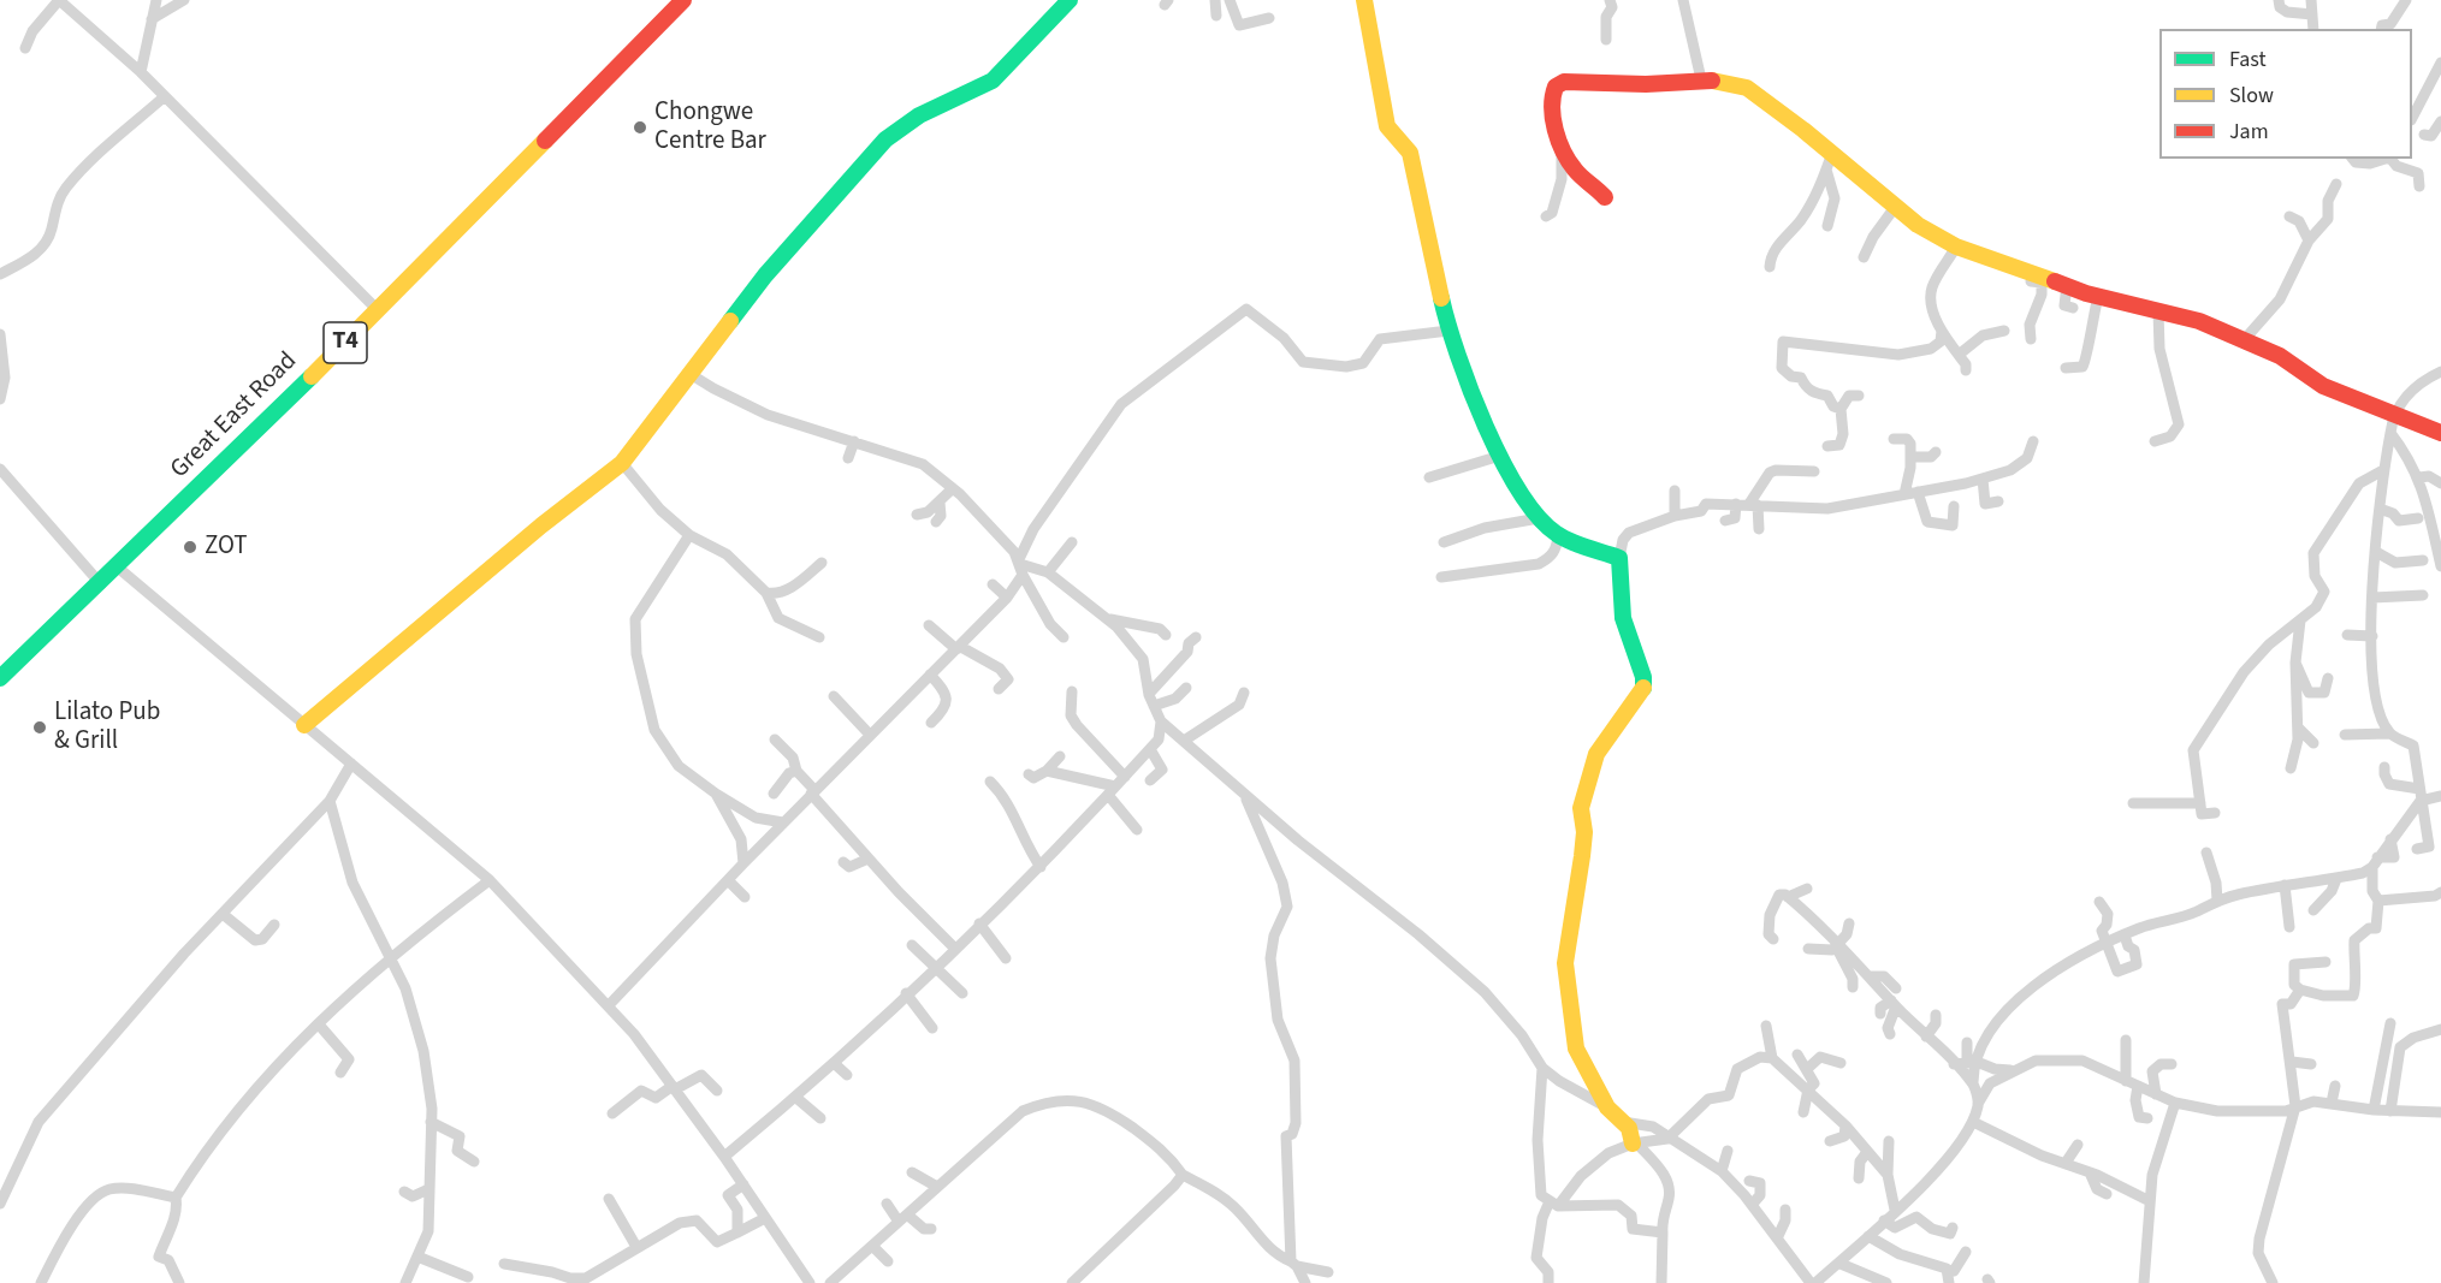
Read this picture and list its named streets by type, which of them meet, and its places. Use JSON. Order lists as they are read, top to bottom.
{
  "streets": {
    "main road": ["T4", "Great East Road"]
  },
  "places": ["Chongwe Centre Bar", "ZOT", "Lilato Pub & Grill"],
  "legend": ["Fast", "Slow", "Jam"]
}
